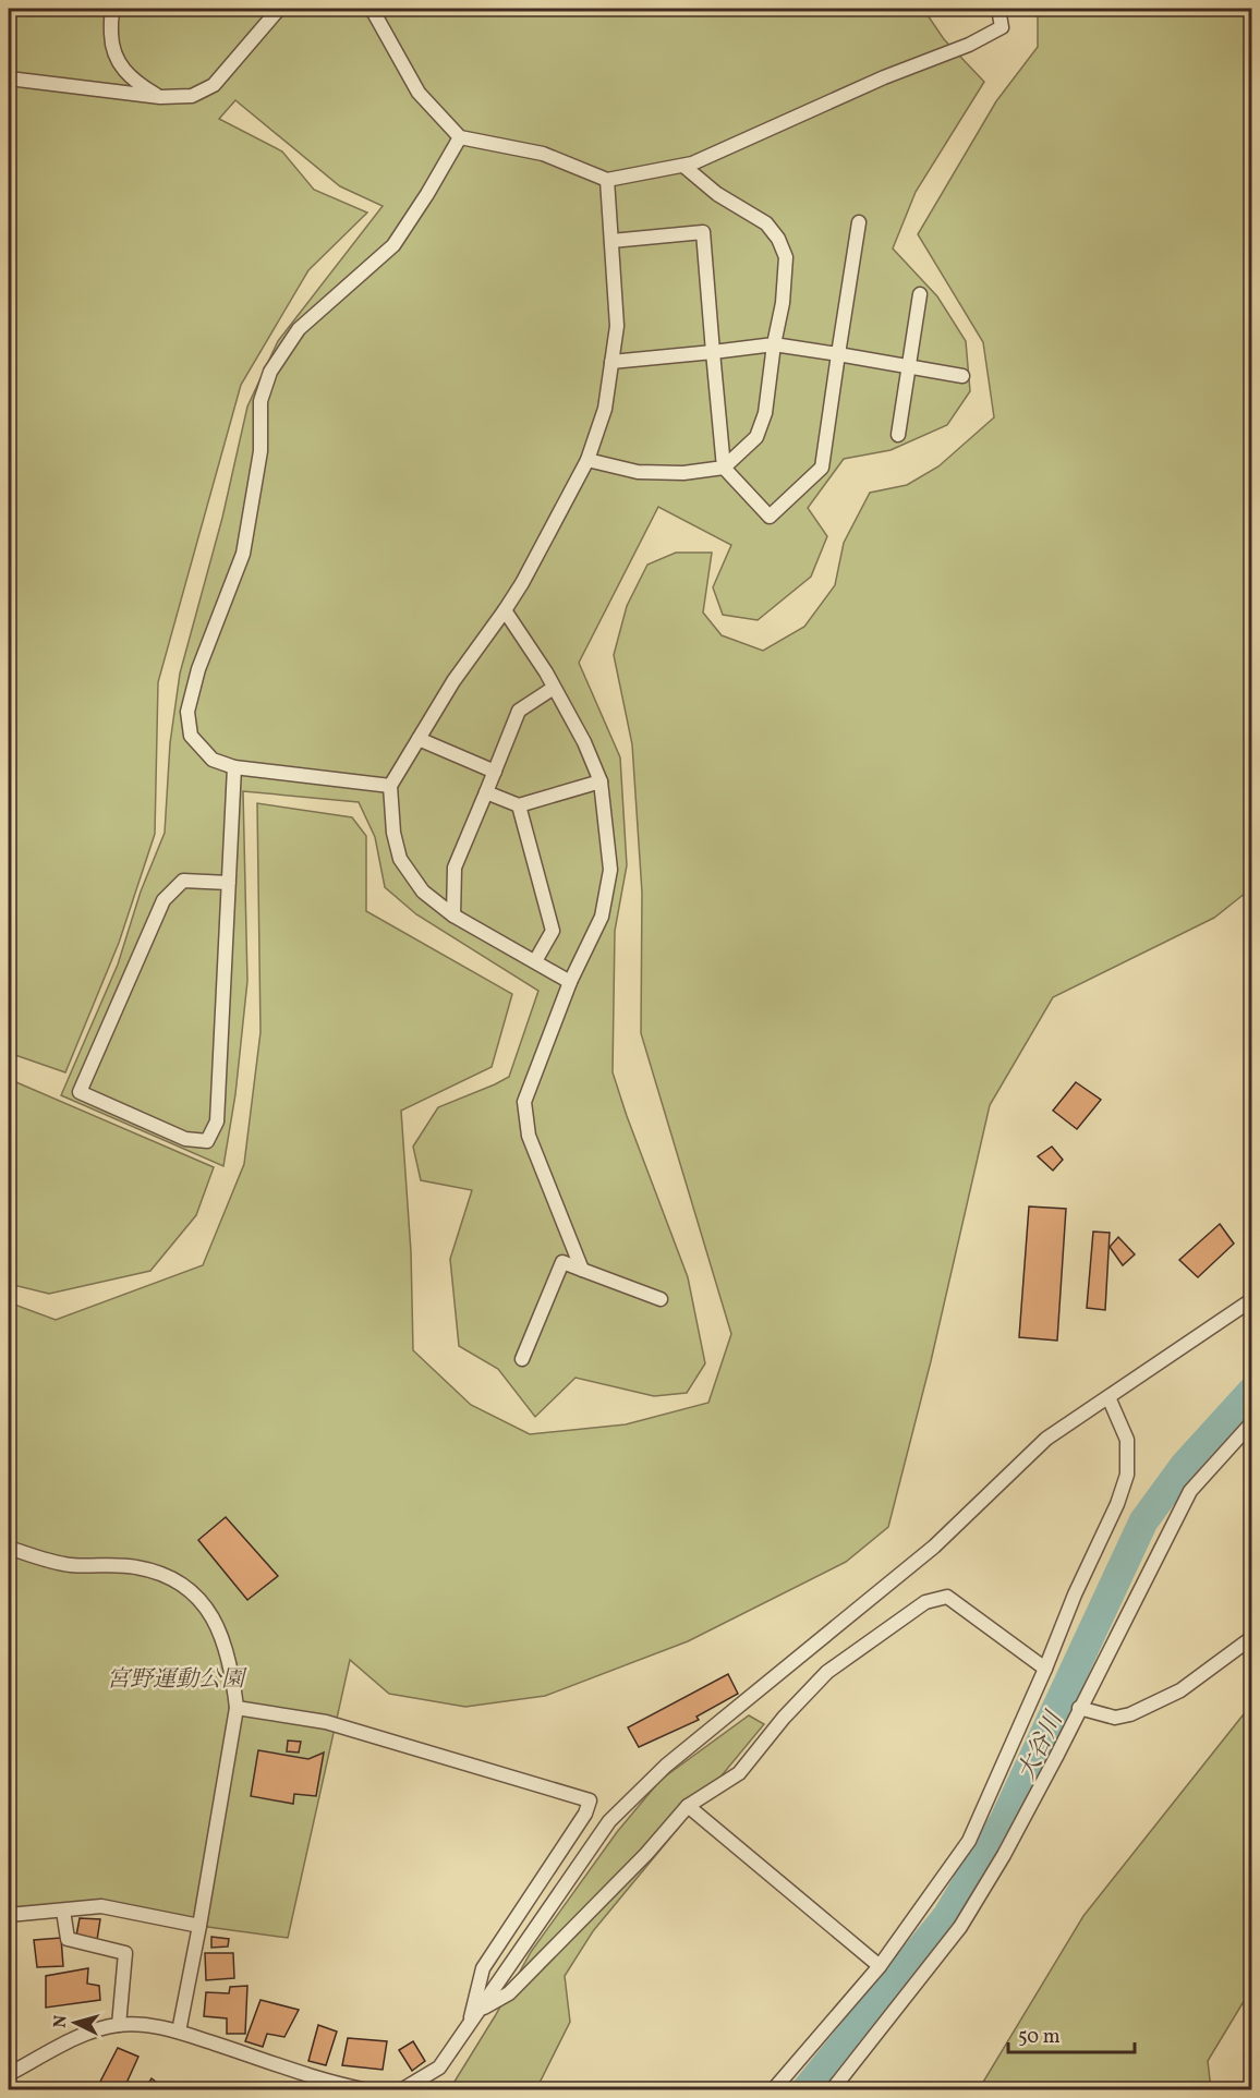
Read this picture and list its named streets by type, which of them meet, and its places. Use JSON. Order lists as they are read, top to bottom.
{
  "water": ["大谷川"],
  "parks": ["宮野運動公園"],
  "scale_bar": "50 m",
  "north": "left"
}
